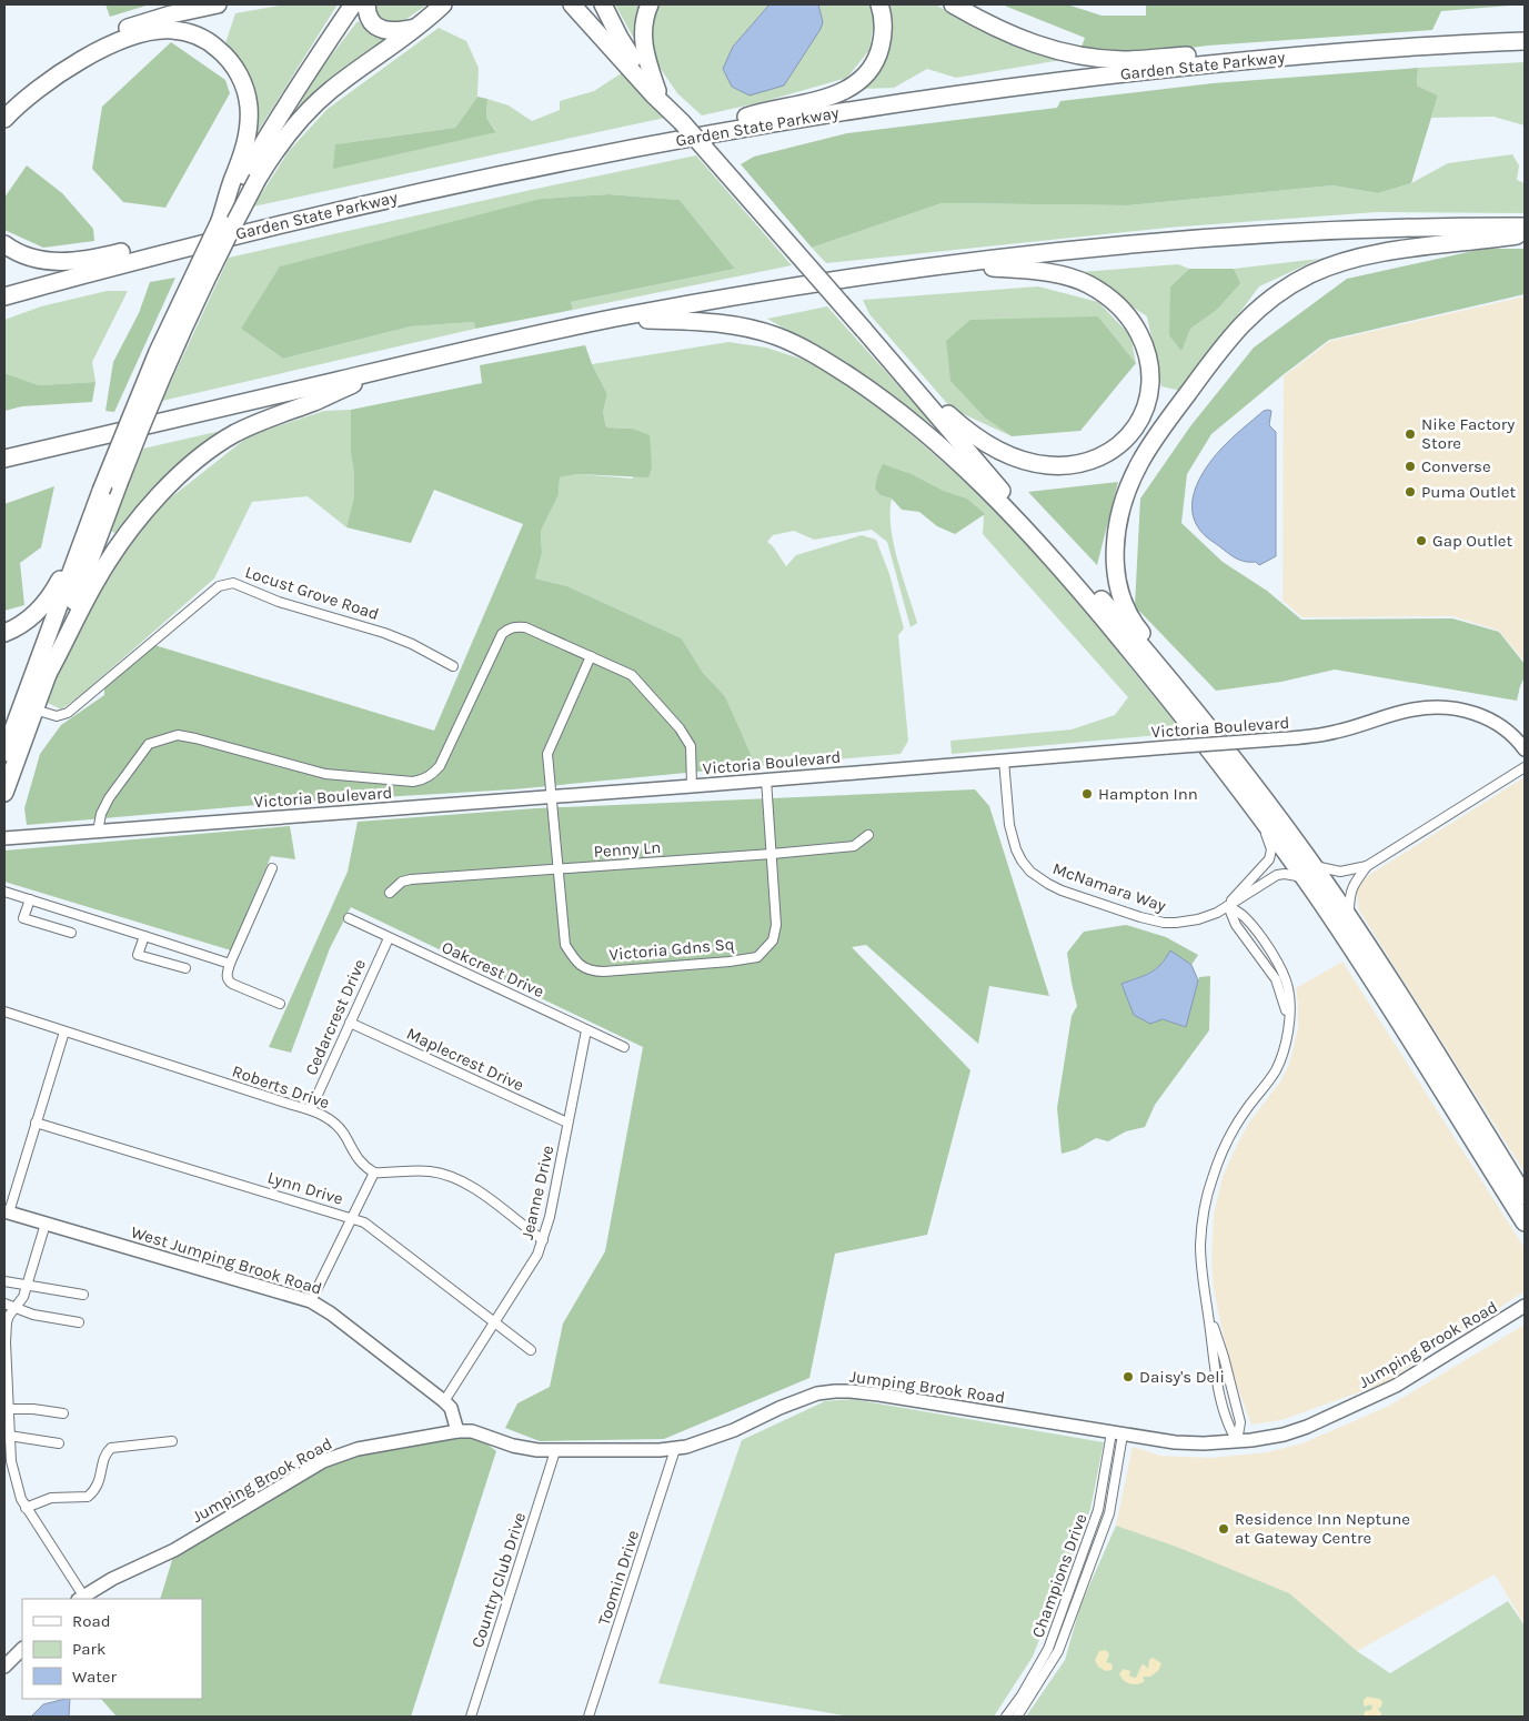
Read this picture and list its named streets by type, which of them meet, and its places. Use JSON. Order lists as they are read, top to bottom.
{
  "streets": {
    "highway": ["Garden State Parkway"],
    "street": [
      "Locust Grove Road",
      "Victoria Boulevard",
      "Penny Ln",
      "McNamara Way",
      "Victoria Gdns Sq",
      "Oakcrest Drive",
      "Cedarcrest Drive",
      "Maplecrest Drive",
      "Roberts Drive",
      "Lynn Drive",
      "Jeanne Drive",
      "West Jumping Brook Road",
      "Jumping Brook Road",
      "Champions Drive",
      "Toomin Drive",
      "Country Club Drive"
    ]
  },
  "crossings": [
    ["Victoria Boulevard", "McNamara Way"],
    ["Victoria Boulevard", "Victoria Gdns Sq"],
    ["Penny Ln", "Victoria Gdns Sq"],
    ["Oakcrest Drive", "Cedarcrest Drive"],
    ["Oakcrest Drive", "Jeanne Drive"],
    ["Cedarcrest Drive", "Maplecrest Drive"],
    ["Cedarcrest Drive", "Roberts Drive"],
    ["Maplecrest Drive", "Jeanne Drive"],
    ["Lynn Drive", "Jeanne Drive"],
    ["Jeanne Drive", "West Jumping Brook Road"],
    ["West Jumping Brook Road", "Jumping Brook Road"],
    ["Jumping Brook Road", "Champions Drive"],
    ["Jumping Brook Road", "Toomin Drive"],
    ["Jumping Brook Road", "Country Club Drive"]
  ],
  "places": [
    "Nike Factory Store",
    "Converse",
    "Puma Outlet",
    "Gap Outlet",
    "Hampton Inn",
    "Daisy's Deli",
    "Residence Inn Neptune at Gateway Centre"
  ],
  "legend": ["Road", "Park", "Water"]
}
